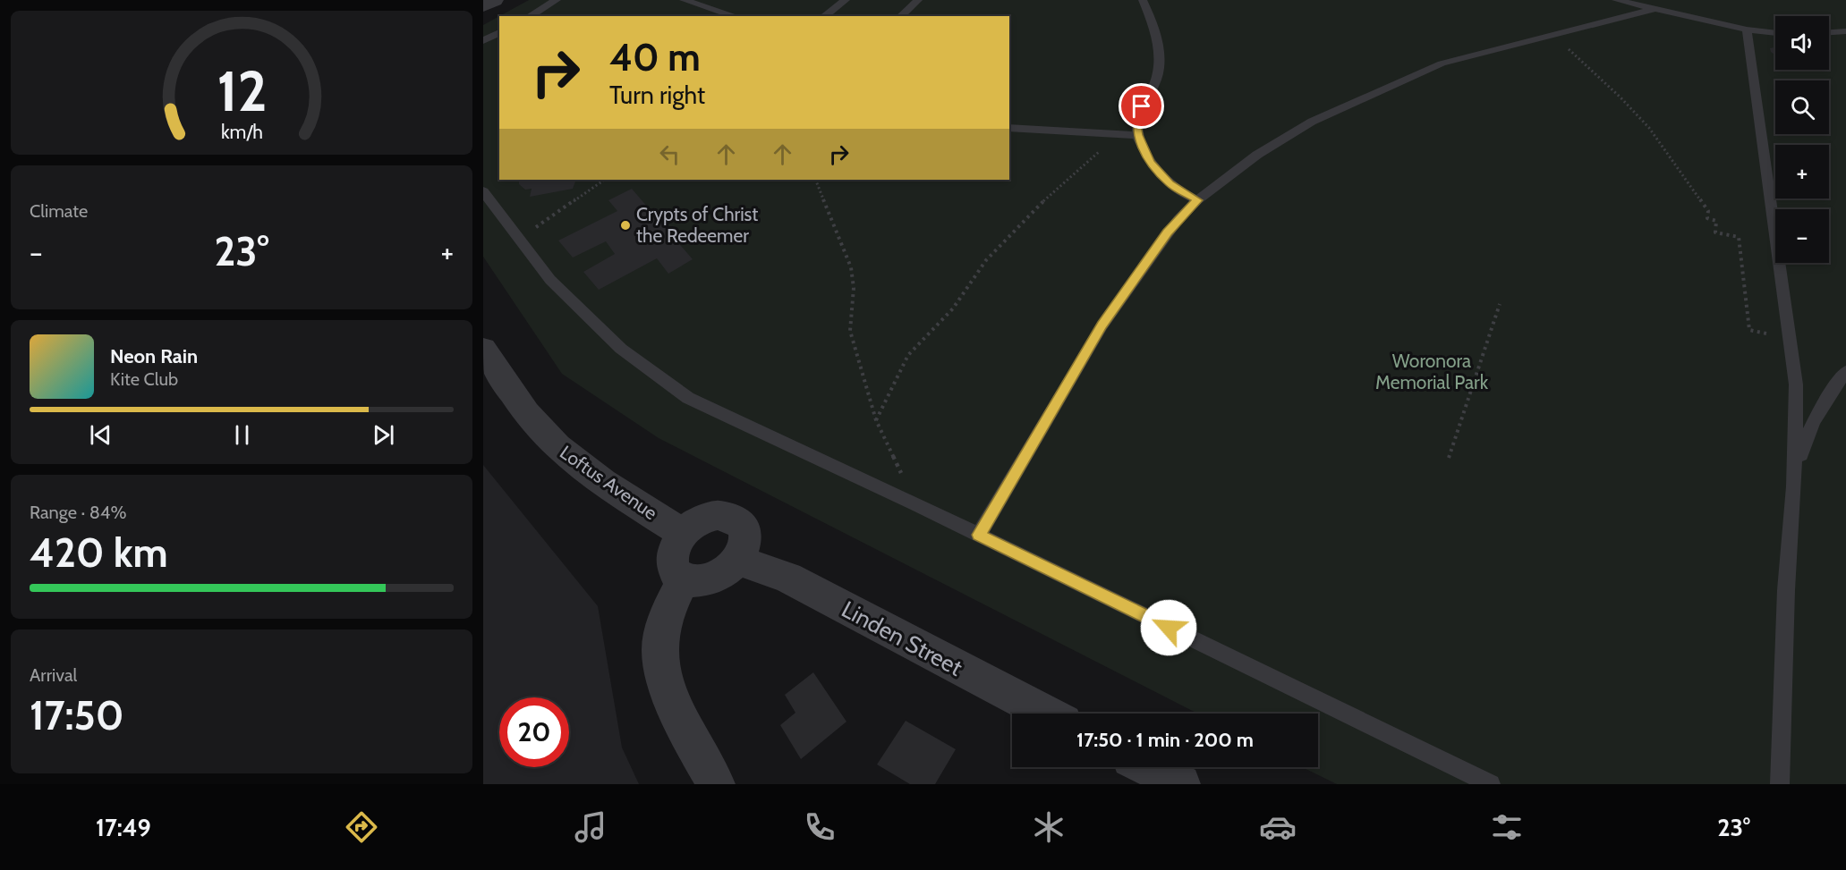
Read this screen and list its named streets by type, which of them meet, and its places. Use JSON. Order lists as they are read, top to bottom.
{
  "streets": {
    "street": ["Loftus Avenue", "Linden Street"]
  },
  "crossings": [
    ["Loftus Avenue", "Linden Street"]
  ],
  "parks": ["Woronora Memorial Park"],
  "places": ["Crypts of Christ the Redeemer"],
  "page": {
    "map_buttons": ["+", "−"],
    "turn": ["40 m", "Turn right"],
    "tile": [
      "Climate",
      ["Range · 84%", "420 km"],
      ["Arrival", "17:50"]
    ],
    "heat": ["−", "23°", "+"],
    "song": ["Neon Rain", "Kite Club"],
    "limit": "20",
    "trip": "17:50 · 1 min · 200 m",
    "tabs": ["17:49", "23°"],
    "gauge": ["12", "km/h"]
  }
}
